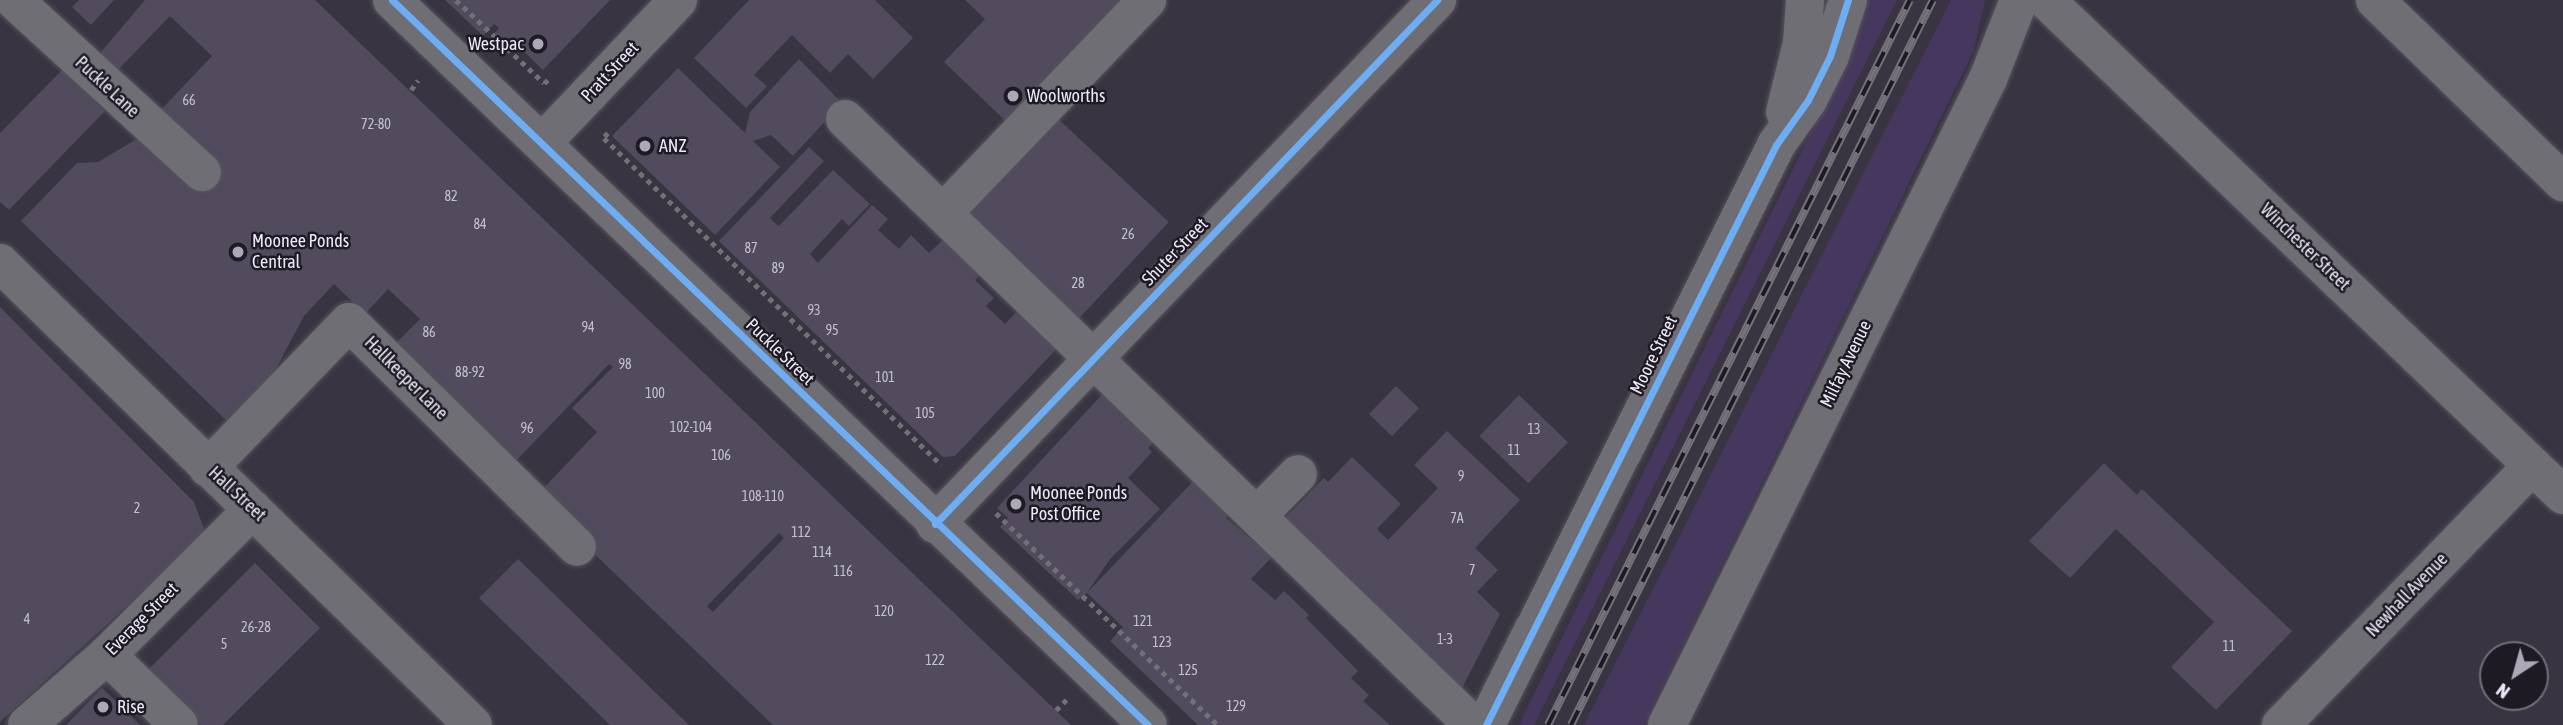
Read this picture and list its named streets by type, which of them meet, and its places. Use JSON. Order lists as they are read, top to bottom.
{
  "streets": {
    "street": [
      "Pratt Street",
      "Puckle Lane",
      "Winchester Street",
      "Shuter Street",
      "Puckle Street",
      "Moore Street",
      "Milfay Avenue",
      "Hallkeeper Lane",
      "Hall Street",
      "Newhall Avenue",
      "Everage Street"
    ]
  },
  "crossings": [
    ["Pratt Street", "Puckle Street"],
    ["Winchester Street", "Newhall Avenue"],
    ["Shuter Street", "Puckle Street"],
    ["Hallkeeper Lane", "Hall Street"],
    ["Hall Street", "Everage Street"]
  ],
  "places": [
    "Westpac",
    "Woolworths",
    "ANZ",
    "Moonee Ponds Central",
    "Moonee Ponds Post Office",
    "Rise"
  ],
  "house_numbers": [
    "66",
    "72-80",
    "82",
    "84",
    "26",
    "87",
    "89",
    "28",
    "93",
    "94",
    "95",
    "86",
    "98",
    "88-92",
    "101",
    "100",
    "105",
    "102-104",
    "96",
    "13",
    "11",
    "106",
    "9",
    "108-110",
    "2",
    "7A",
    "112",
    "114",
    "7",
    "116",
    "120",
    "4",
    "121",
    "26-28",
    "1-3",
    "123",
    "5",
    "11",
    "122",
    "125",
    "129"
  ],
  "north": "bottom left"
}
